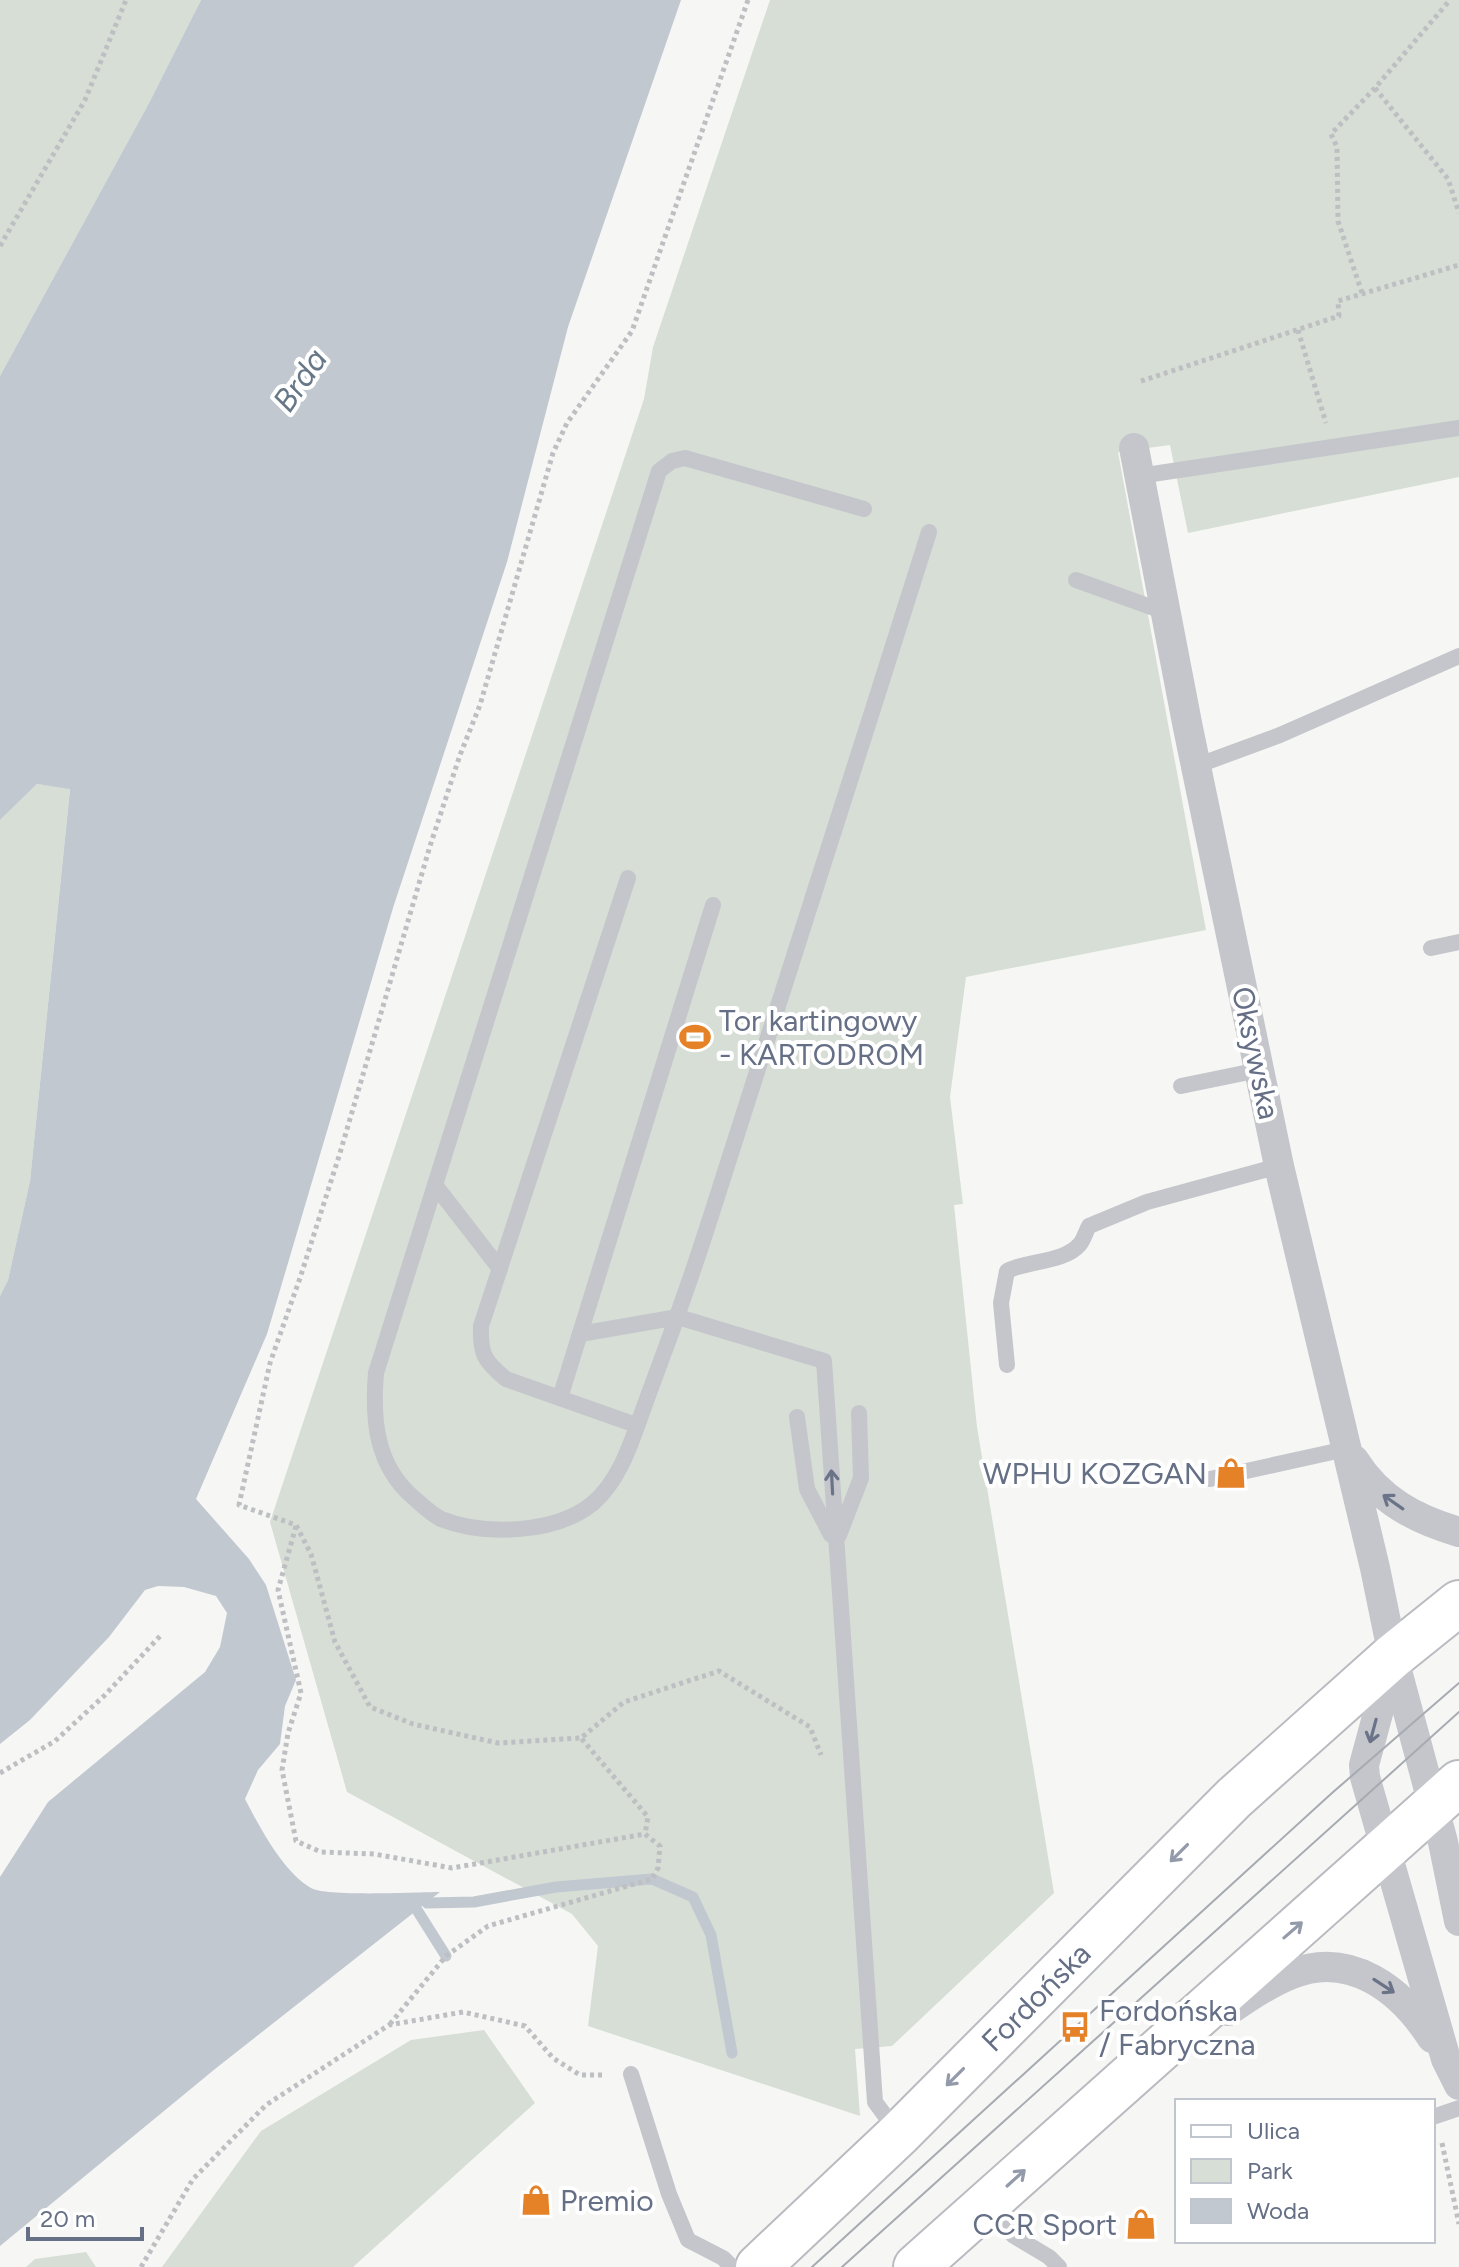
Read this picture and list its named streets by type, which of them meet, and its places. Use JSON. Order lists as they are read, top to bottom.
{
  "streets": {
    "main road": ["Fordońska"],
    "street": ["Oksywska"]
  },
  "crossings": [
    ["Oksywska", "Fordońska"]
  ],
  "water": ["Brda"],
  "places": {
    "sports": ["Tor kartingowy - KARTODROM"],
    "shop": ["WPHU KOZGAN", "Premio", "CCR Sport"],
    "bus stop": ["Fordońska / Fabryczna"]
  },
  "legend": ["Ulica", "Park", "Woda"],
  "scale_bar": "20 m"
}
